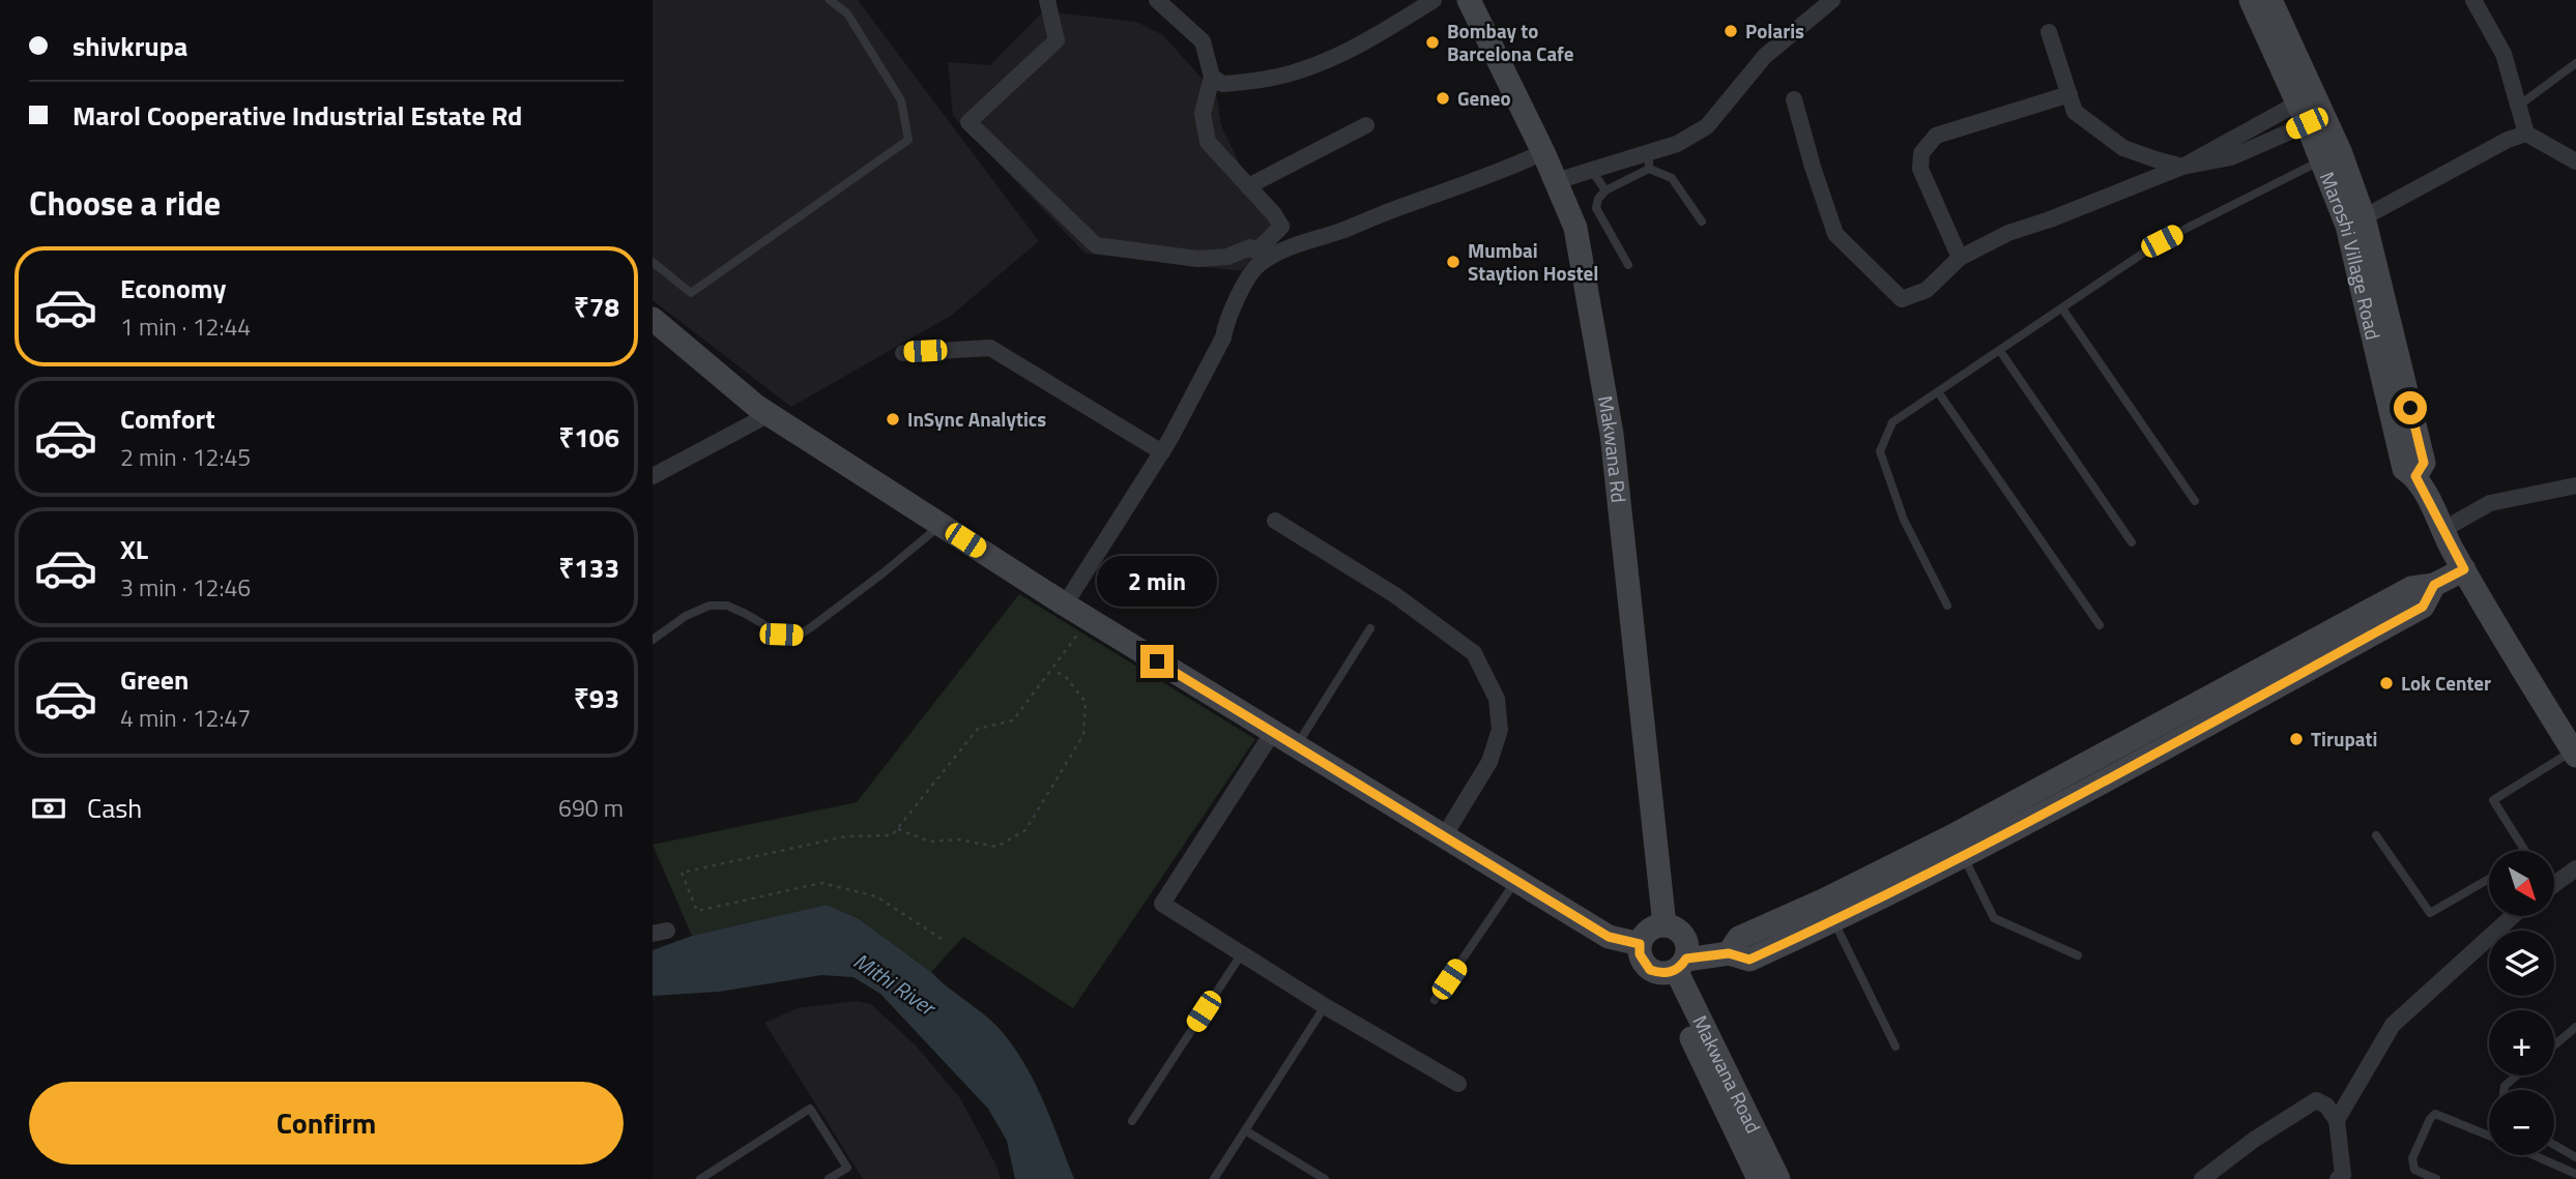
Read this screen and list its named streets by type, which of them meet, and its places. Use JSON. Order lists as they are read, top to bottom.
{
  "streets": {
    "street": ["Maroshi Village Road", "Makwana Rd", "Makwana Road"]
  },
  "crossings": [
    ["Makwana Rd", "Makwana Road"]
  ],
  "water": ["Mithi River"],
  "places": [
    "Polaris",
    "Bombay to Barcelona Cafe",
    "Geneo",
    "Mumbai Staytion Hostel",
    "InSync Analytics",
    "Lok Center",
    "Tirupati"
  ],
  "north": "bottom right",
  "page": {
    "banner": ["shivkrupa", "Marol Cooperative Industrial Estate Rd"],
    "heading": "Choose a ride",
    "list": [
      {
        "name": "Economy",
        "note": "1 min · 12:44",
        "value": "₹78"
      },
      {
        "name": "Comfort",
        "note": "2 min · 12:45",
        "value": "₹106"
      },
      {
        "name": "XL",
        "note": "3 min · 12:46",
        "value": "₹133"
      },
      {
        "name": "Green",
        "note": "4 min · 12:47",
        "value": "₹93"
      }
    ],
    "bubble": "2 min",
    "pay": ["Cash", "690 m"],
    "map_buttons": ["+", "−"],
    "buttons": "Confirm"
  }
}
